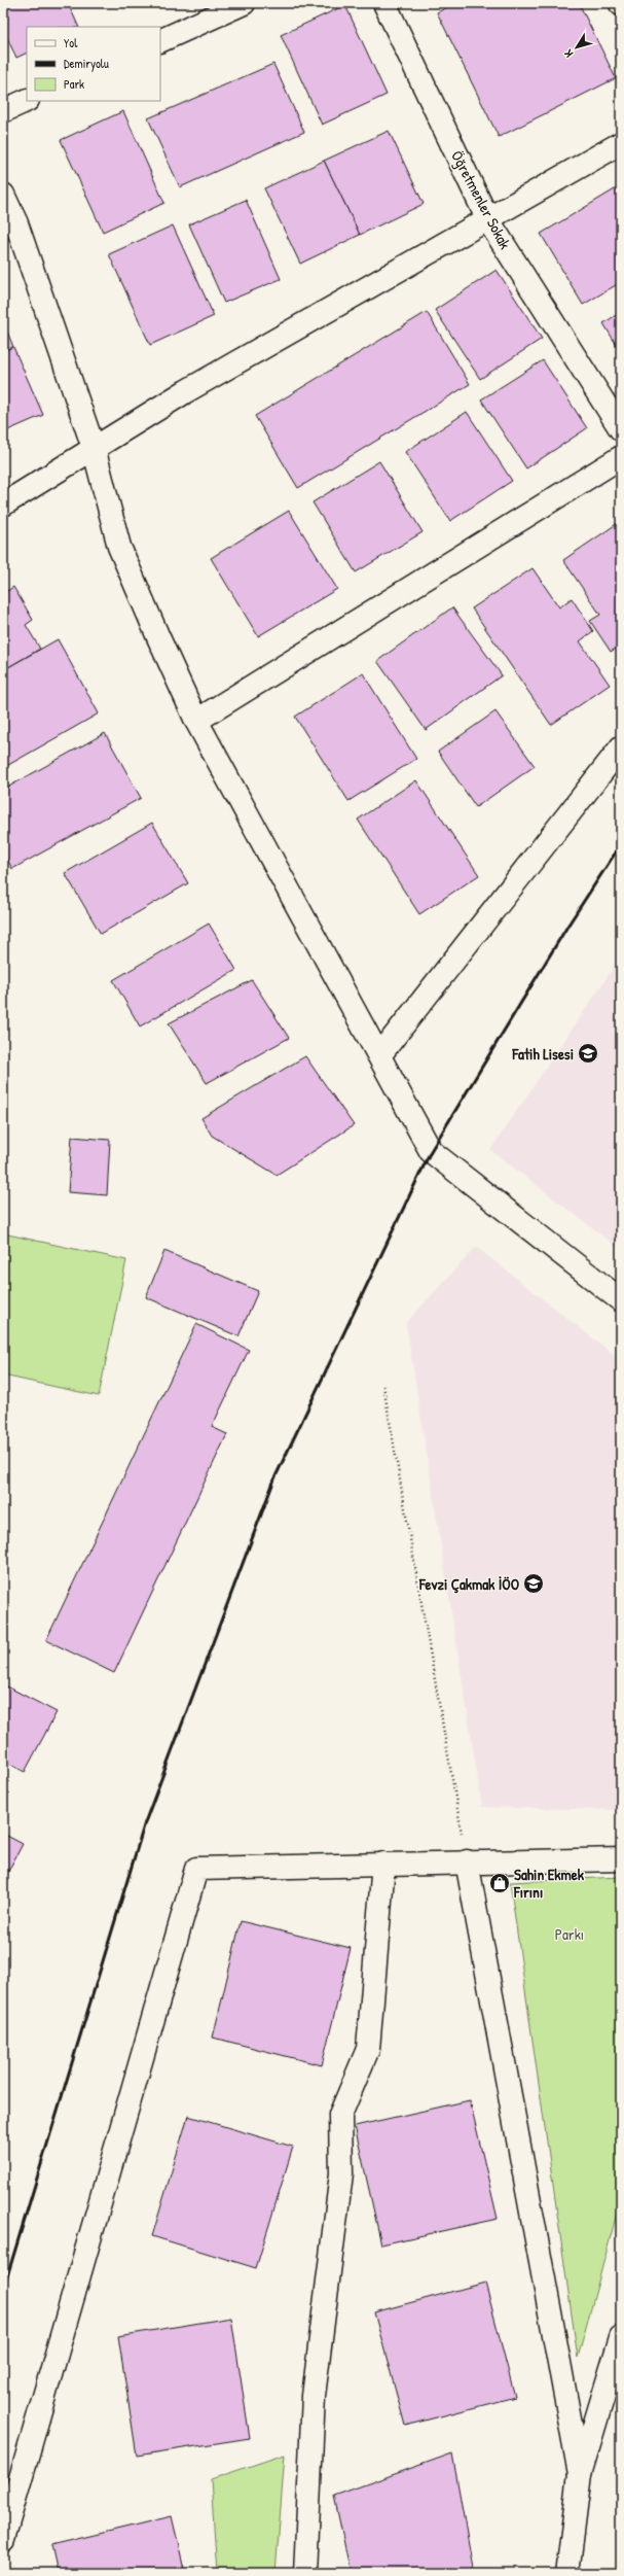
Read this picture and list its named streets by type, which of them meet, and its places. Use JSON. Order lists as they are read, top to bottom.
{
  "streets": {
    "street": ["Öğretmenler Sokak"]
  },
  "parks": ["Parkı"],
  "places": {
    "school or university": ["Fatih Lisesi", "Fevzi Çakmak İÖO"],
    "shop": ["Sahin Ekmek Fırını"]
  },
  "legend": ["Yol", "Demiryolu", "Park"],
  "north": "bottom left"
}
